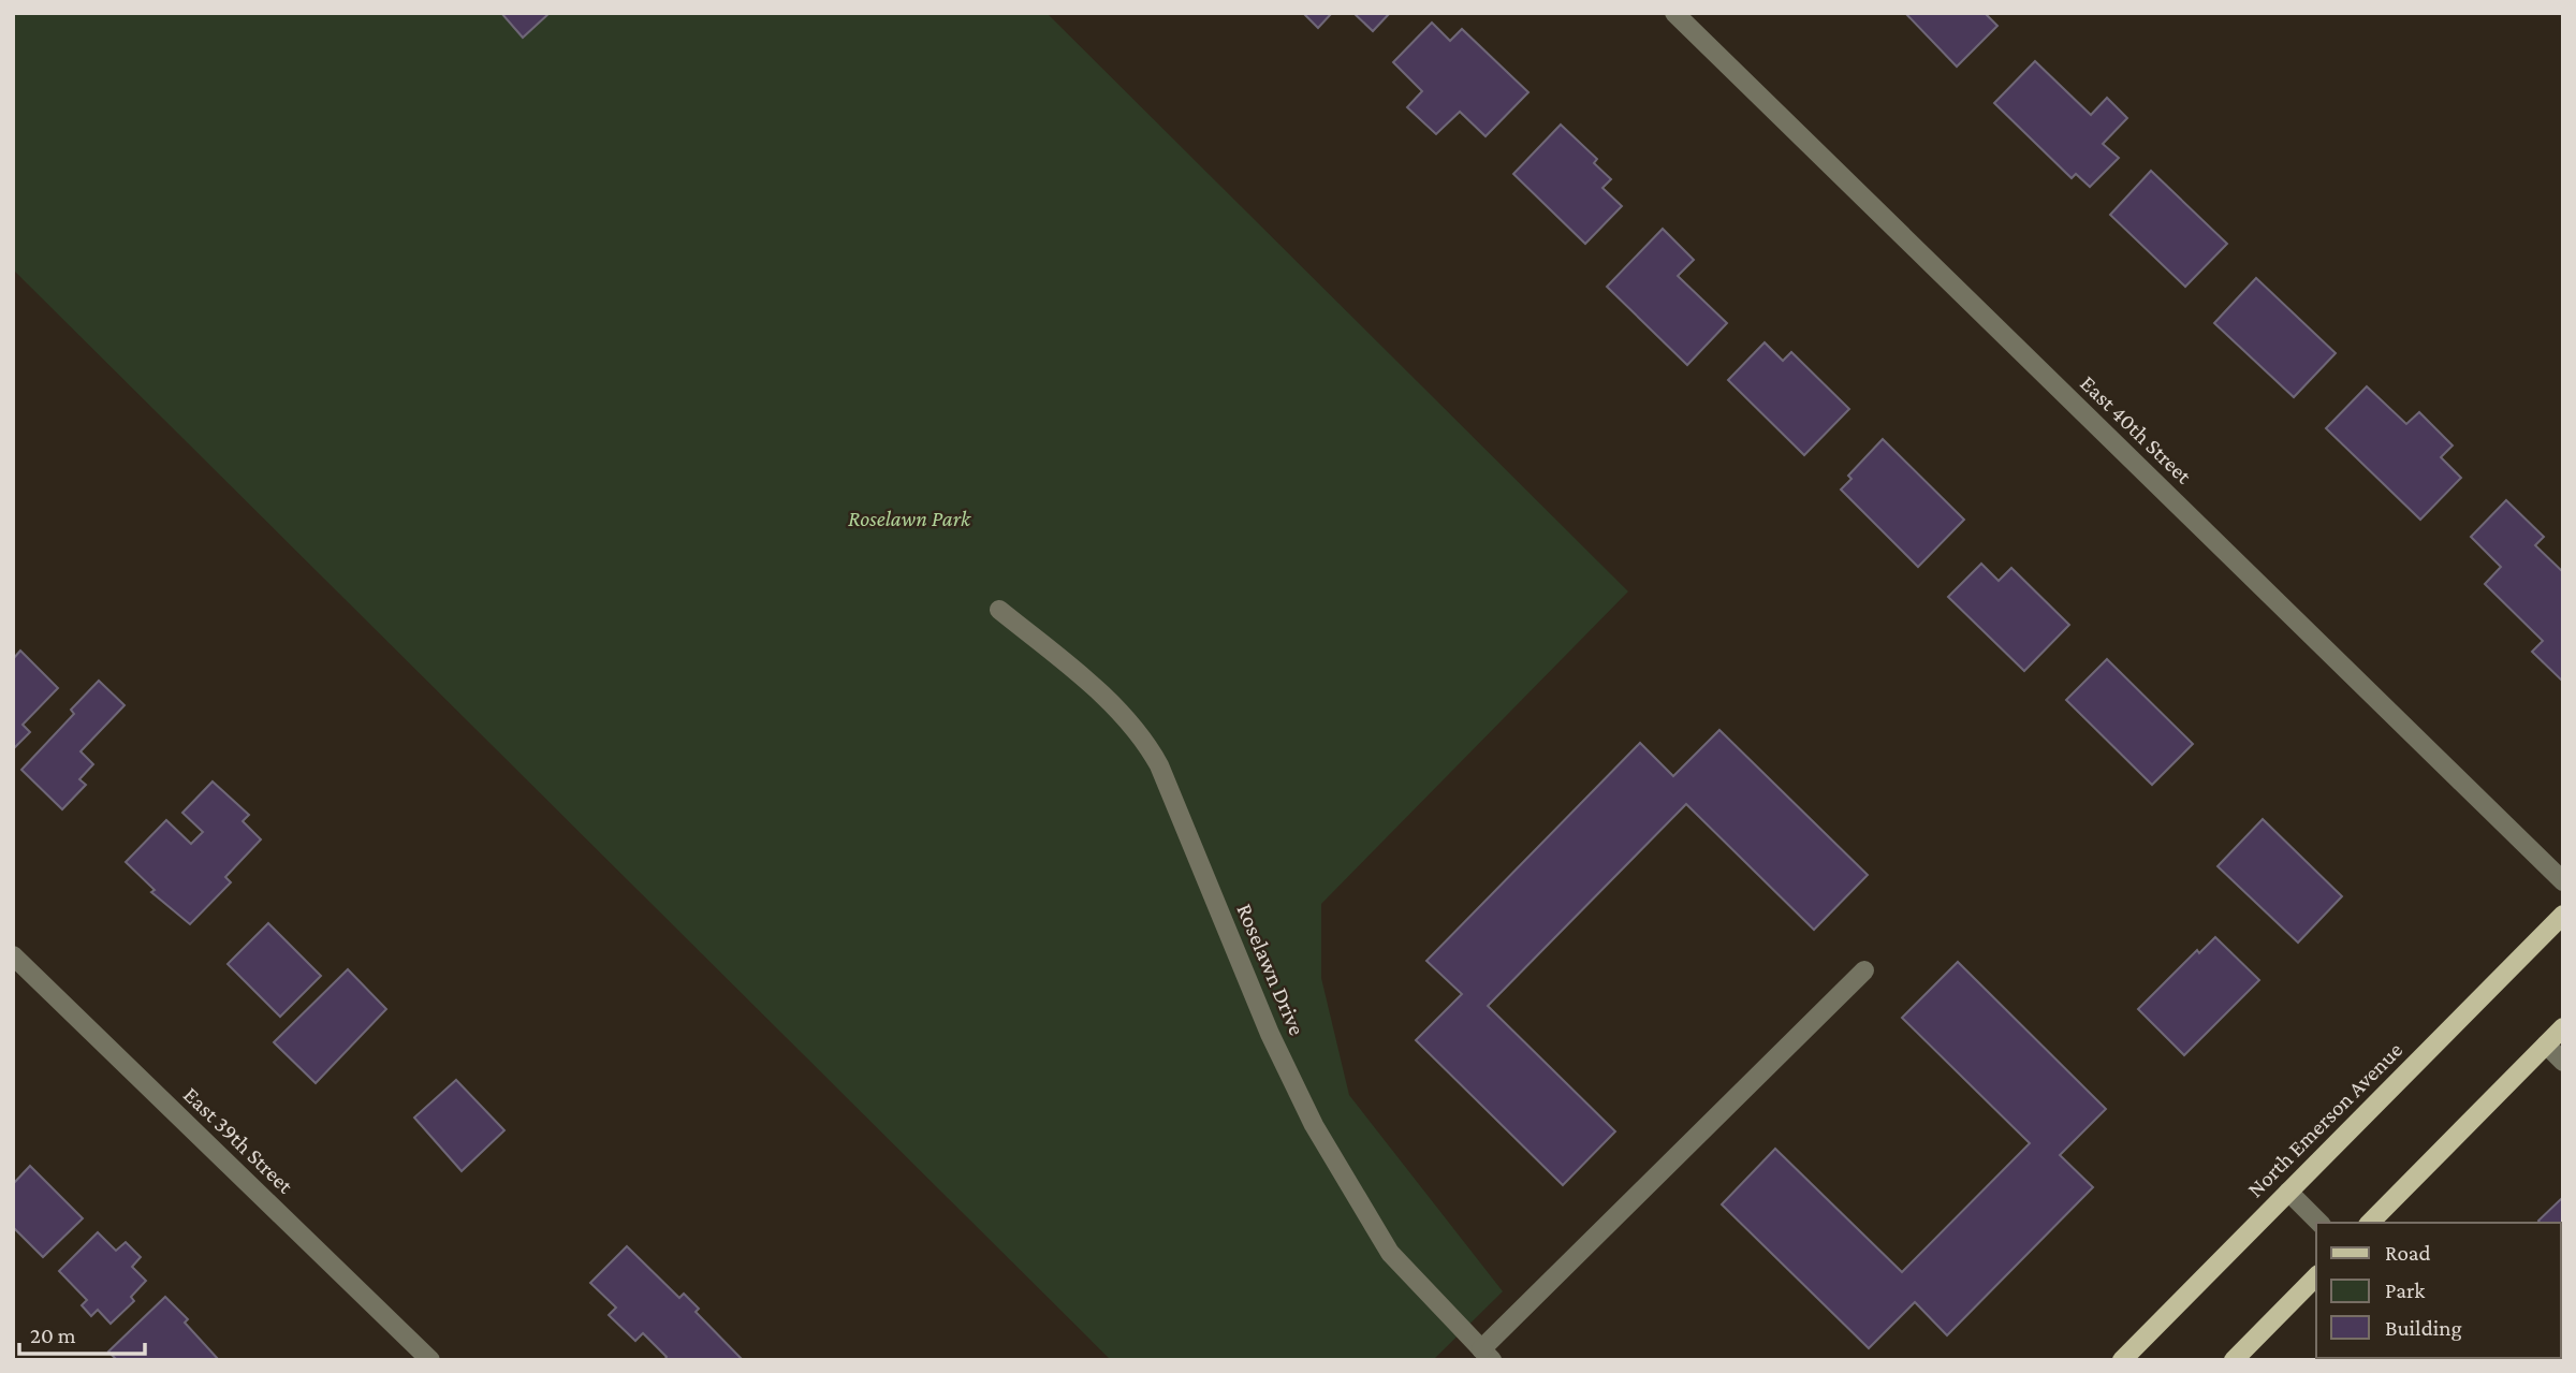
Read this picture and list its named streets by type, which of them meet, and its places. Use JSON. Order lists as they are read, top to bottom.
{
  "streets": {
    "main road": ["North Emerson Avenue"],
    "street": ["East 40th Street", "Roselawn Drive", "East 39th Street"]
  },
  "parks": ["Roselawn Park"],
  "legend": ["Road", "Park", "Building"],
  "scale_bar": "20 m"
}
